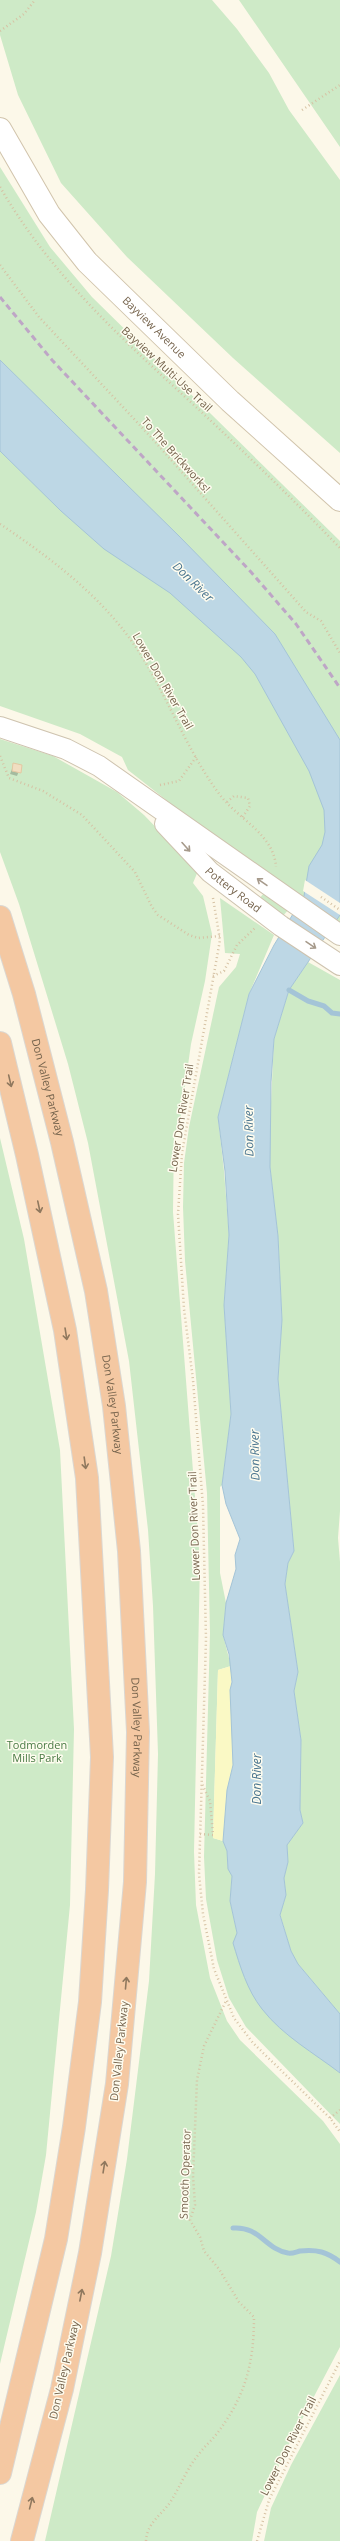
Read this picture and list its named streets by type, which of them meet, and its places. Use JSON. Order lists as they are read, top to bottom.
{
  "streets": {
    "highway": ["Don Valley Parkway"],
    "main road": ["Bayview Avenue"],
    "street": ["Pottery Road"],
    "path": [
      "Bayview Multi-Use Trail",
      "To The Brickworks!",
      "Lower Don River Trail",
      "Smooth Operator"
    ]
  },
  "crossings": [
    ["Lower Don River Trail", "Smooth Operator"]
  ],
  "water": ["Don River"],
  "parks": ["Todmorden Mills Park"]
}
